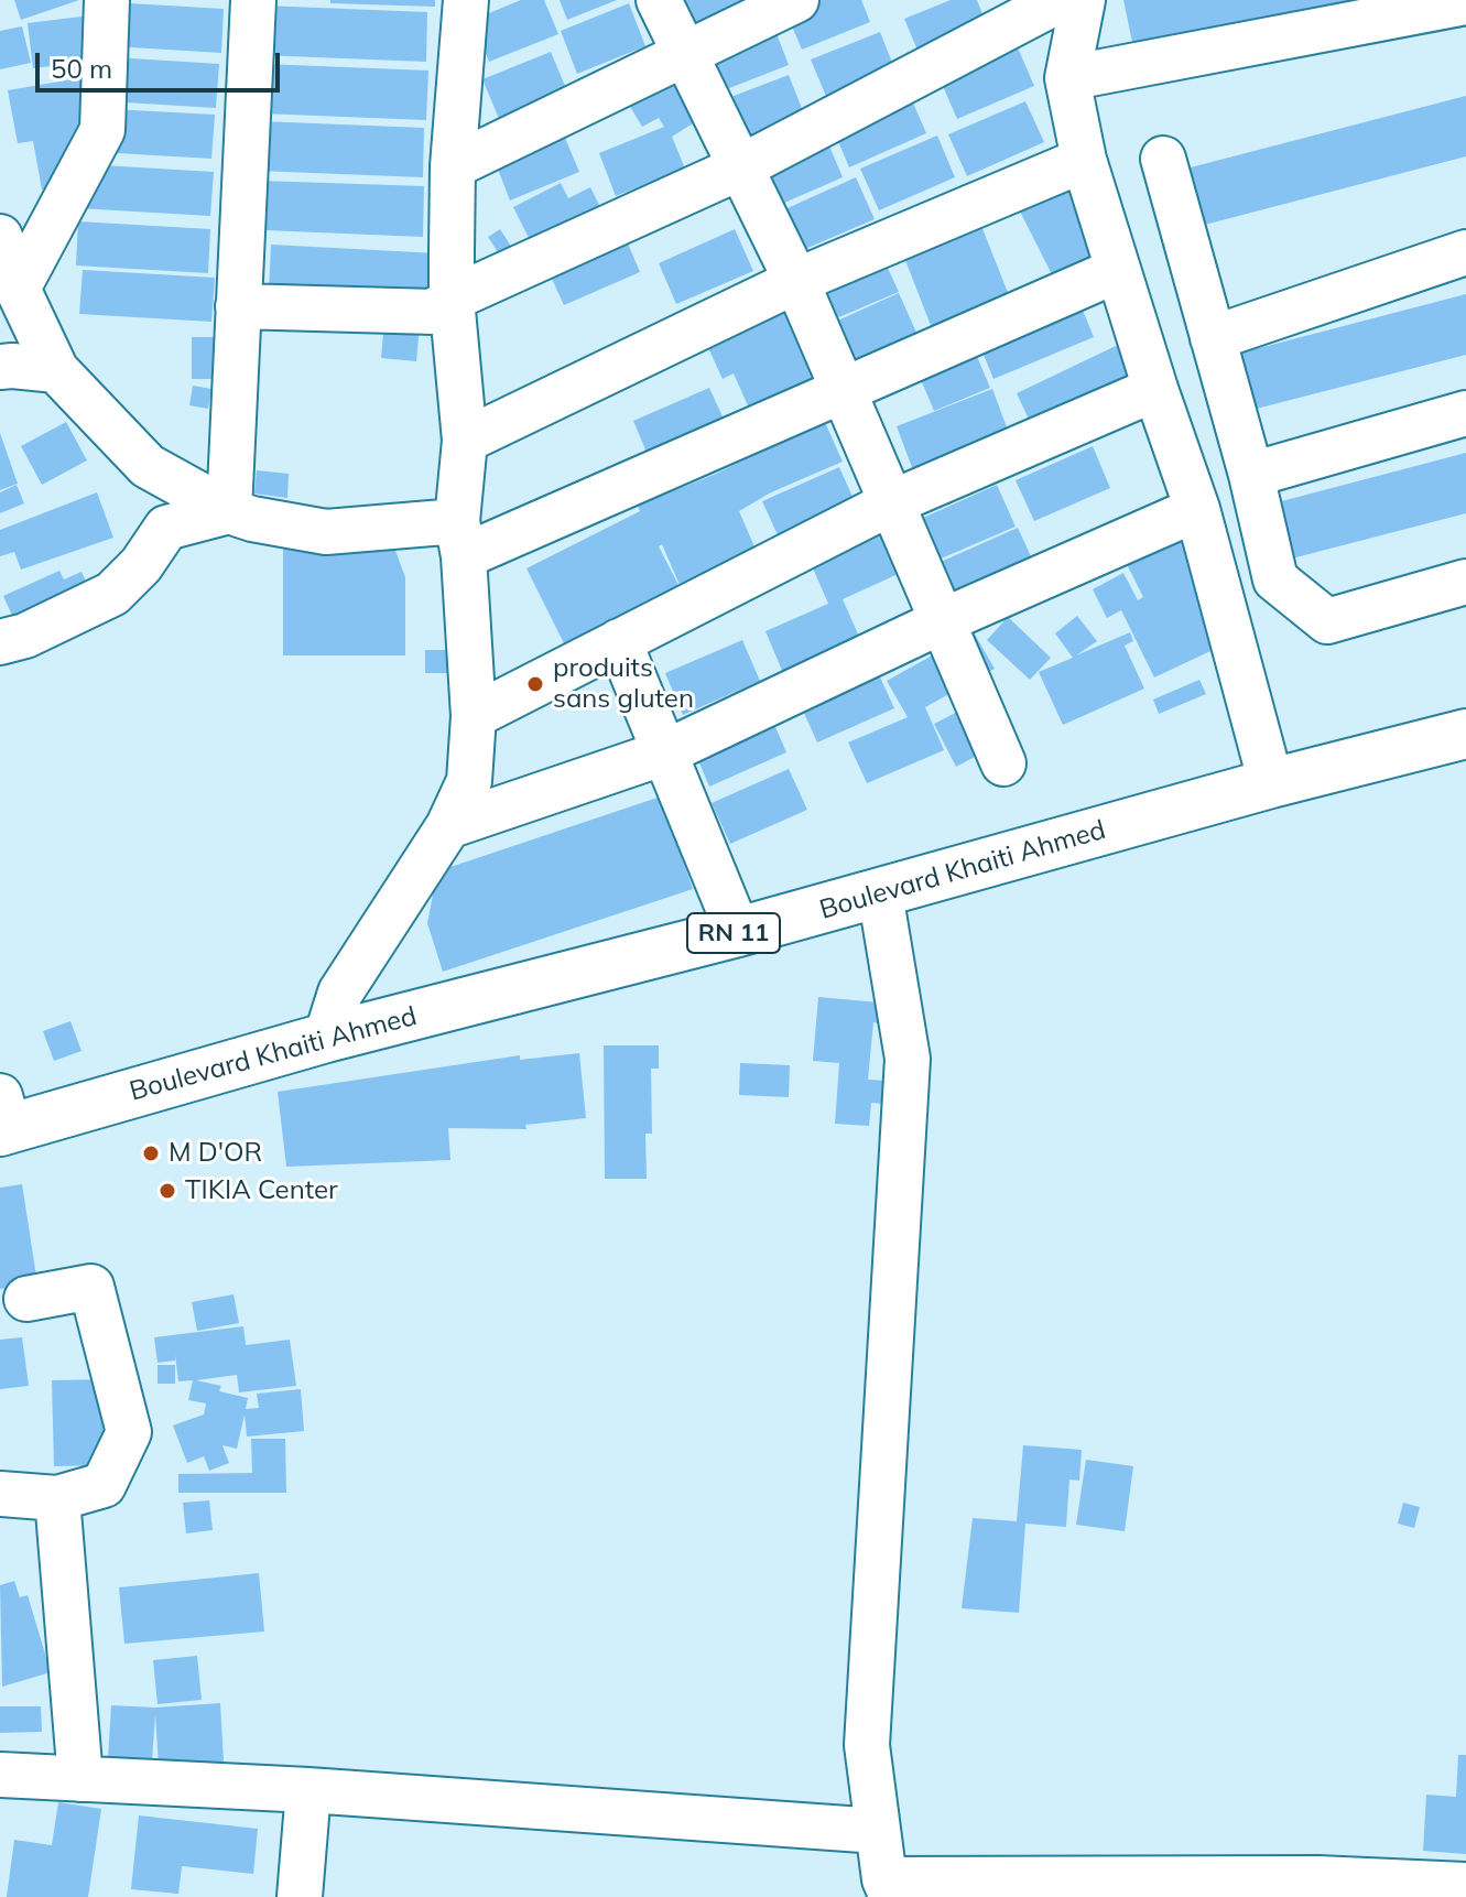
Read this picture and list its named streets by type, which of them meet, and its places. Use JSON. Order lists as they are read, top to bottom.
{
  "streets": {
    "highway": ["Boulevard Khaiti Ahmed", "RN 11"]
  },
  "places": ["produits sans gluten", "M D'OR", "TIKIA Center"],
  "scale_bar": "50 m"
}
